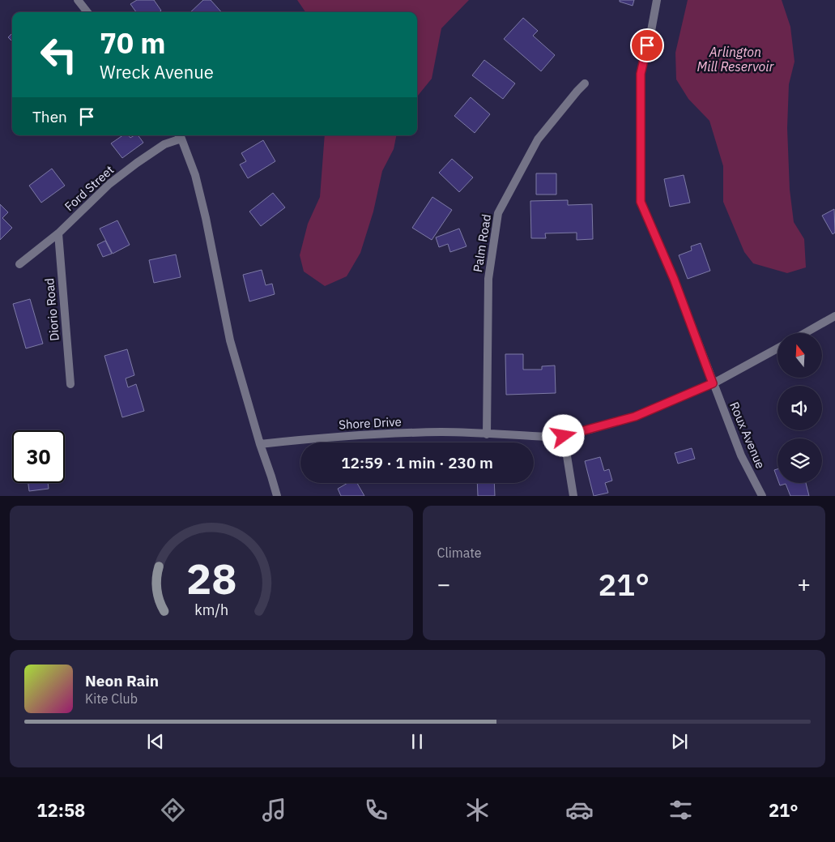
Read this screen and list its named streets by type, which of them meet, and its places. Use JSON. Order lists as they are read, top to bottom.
{
  "streets": {
    "street": [
      "Ford Street",
      "Palm Road",
      "Diorio Road",
      "Shore Drive",
      "Roux Avenue"
    ]
  },
  "crossings": [
    ["Ford Street", "Diorio Road"],
    ["Palm Road", "Shore Drive"],
    ["Shore Drive", "Roux Avenue"]
  ],
  "water": ["Arlington Mill Reservoir"],
  "north": "top",
  "page": {
    "turn": ["70 m", "Wreck Avenue"],
    "then": "Then",
    "limit": "30",
    "trip": "12:59 · 1 min · 230 m",
    "tile": "Climate",
    "heat": ["−", "21°", "+"],
    "song": ["Neon Rain", "Kite Club"],
    "tabs": ["12:58", "21°"],
    "gauge": ["28", "km/h"]
  }
}
